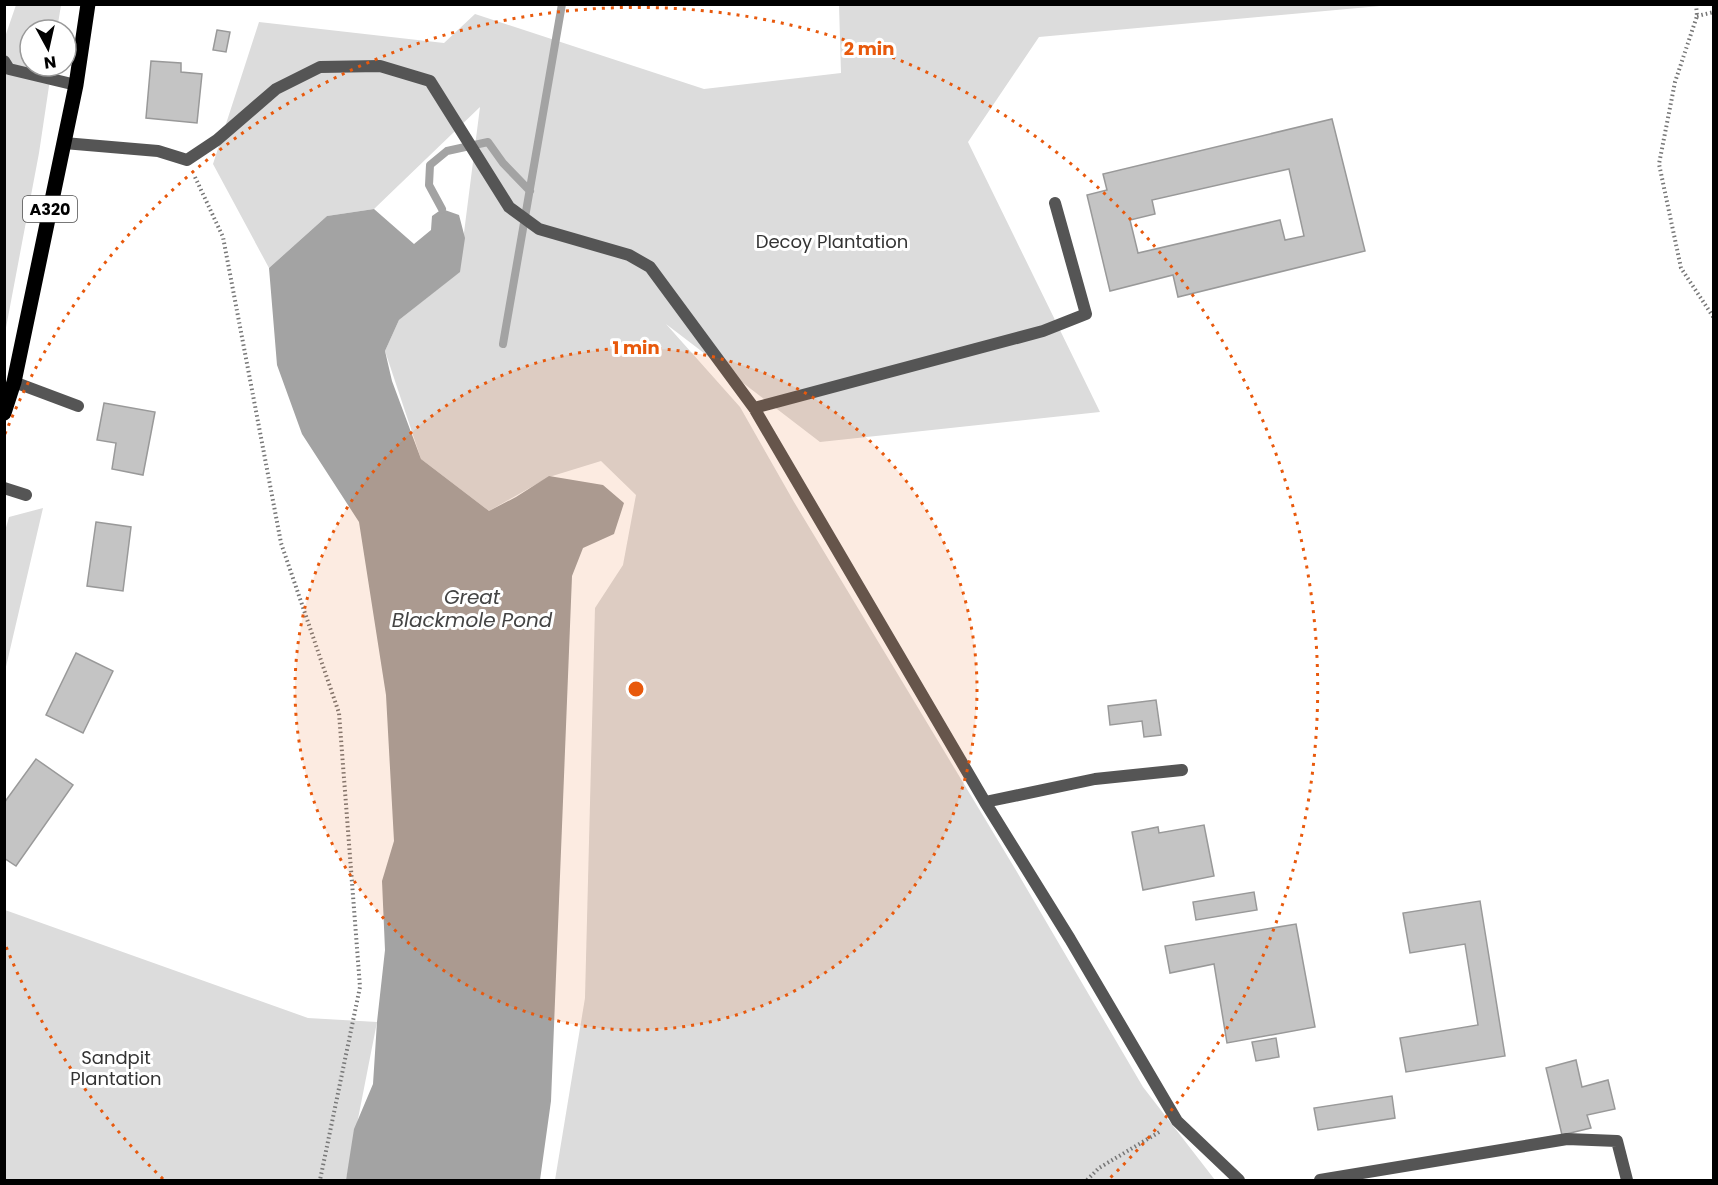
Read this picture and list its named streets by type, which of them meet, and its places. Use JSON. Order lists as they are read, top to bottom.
{
  "streets": {
    "main road": ["A320"]
  },
  "water": ["Great Blackmole Pond"],
  "parks": ["Decoy Plantation", "Sandpit Plantation"],
  "north": "bottom",
  "rings": ["2 min", "1 min"]
}
